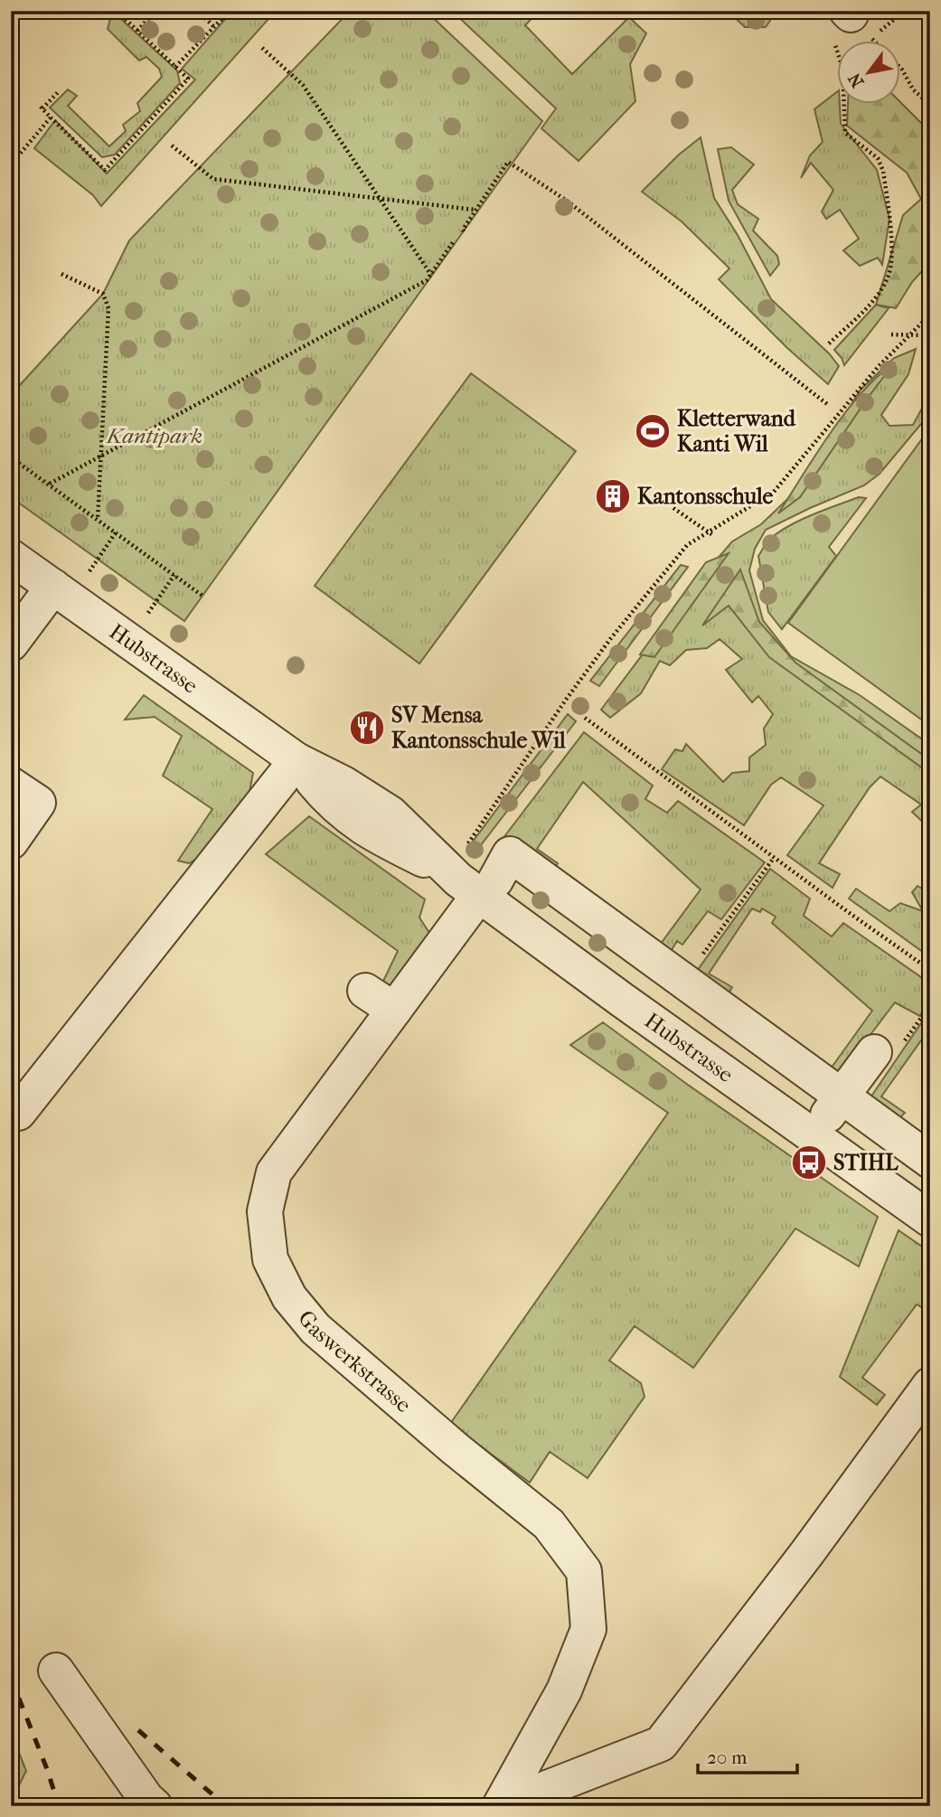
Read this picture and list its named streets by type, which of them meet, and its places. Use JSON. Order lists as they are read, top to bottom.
{
  "streets": {
    "street": ["Hubstrasse", "Gaswerkstrasse"]
  },
  "crossings": [
    ["Hubstrasse", "Gaswerkstrasse"]
  ],
  "parks": ["Kantipark"],
  "places": {
    "sports": ["Kletterwand Kanti Wil"],
    "building": ["Kantonsschule"],
    "restaurant": ["SV Mensa Kantonsschule Wil"],
    "bus stop": ["STIHL"]
  },
  "scale_bar": "20 m",
  "north": "bottom left"
}
